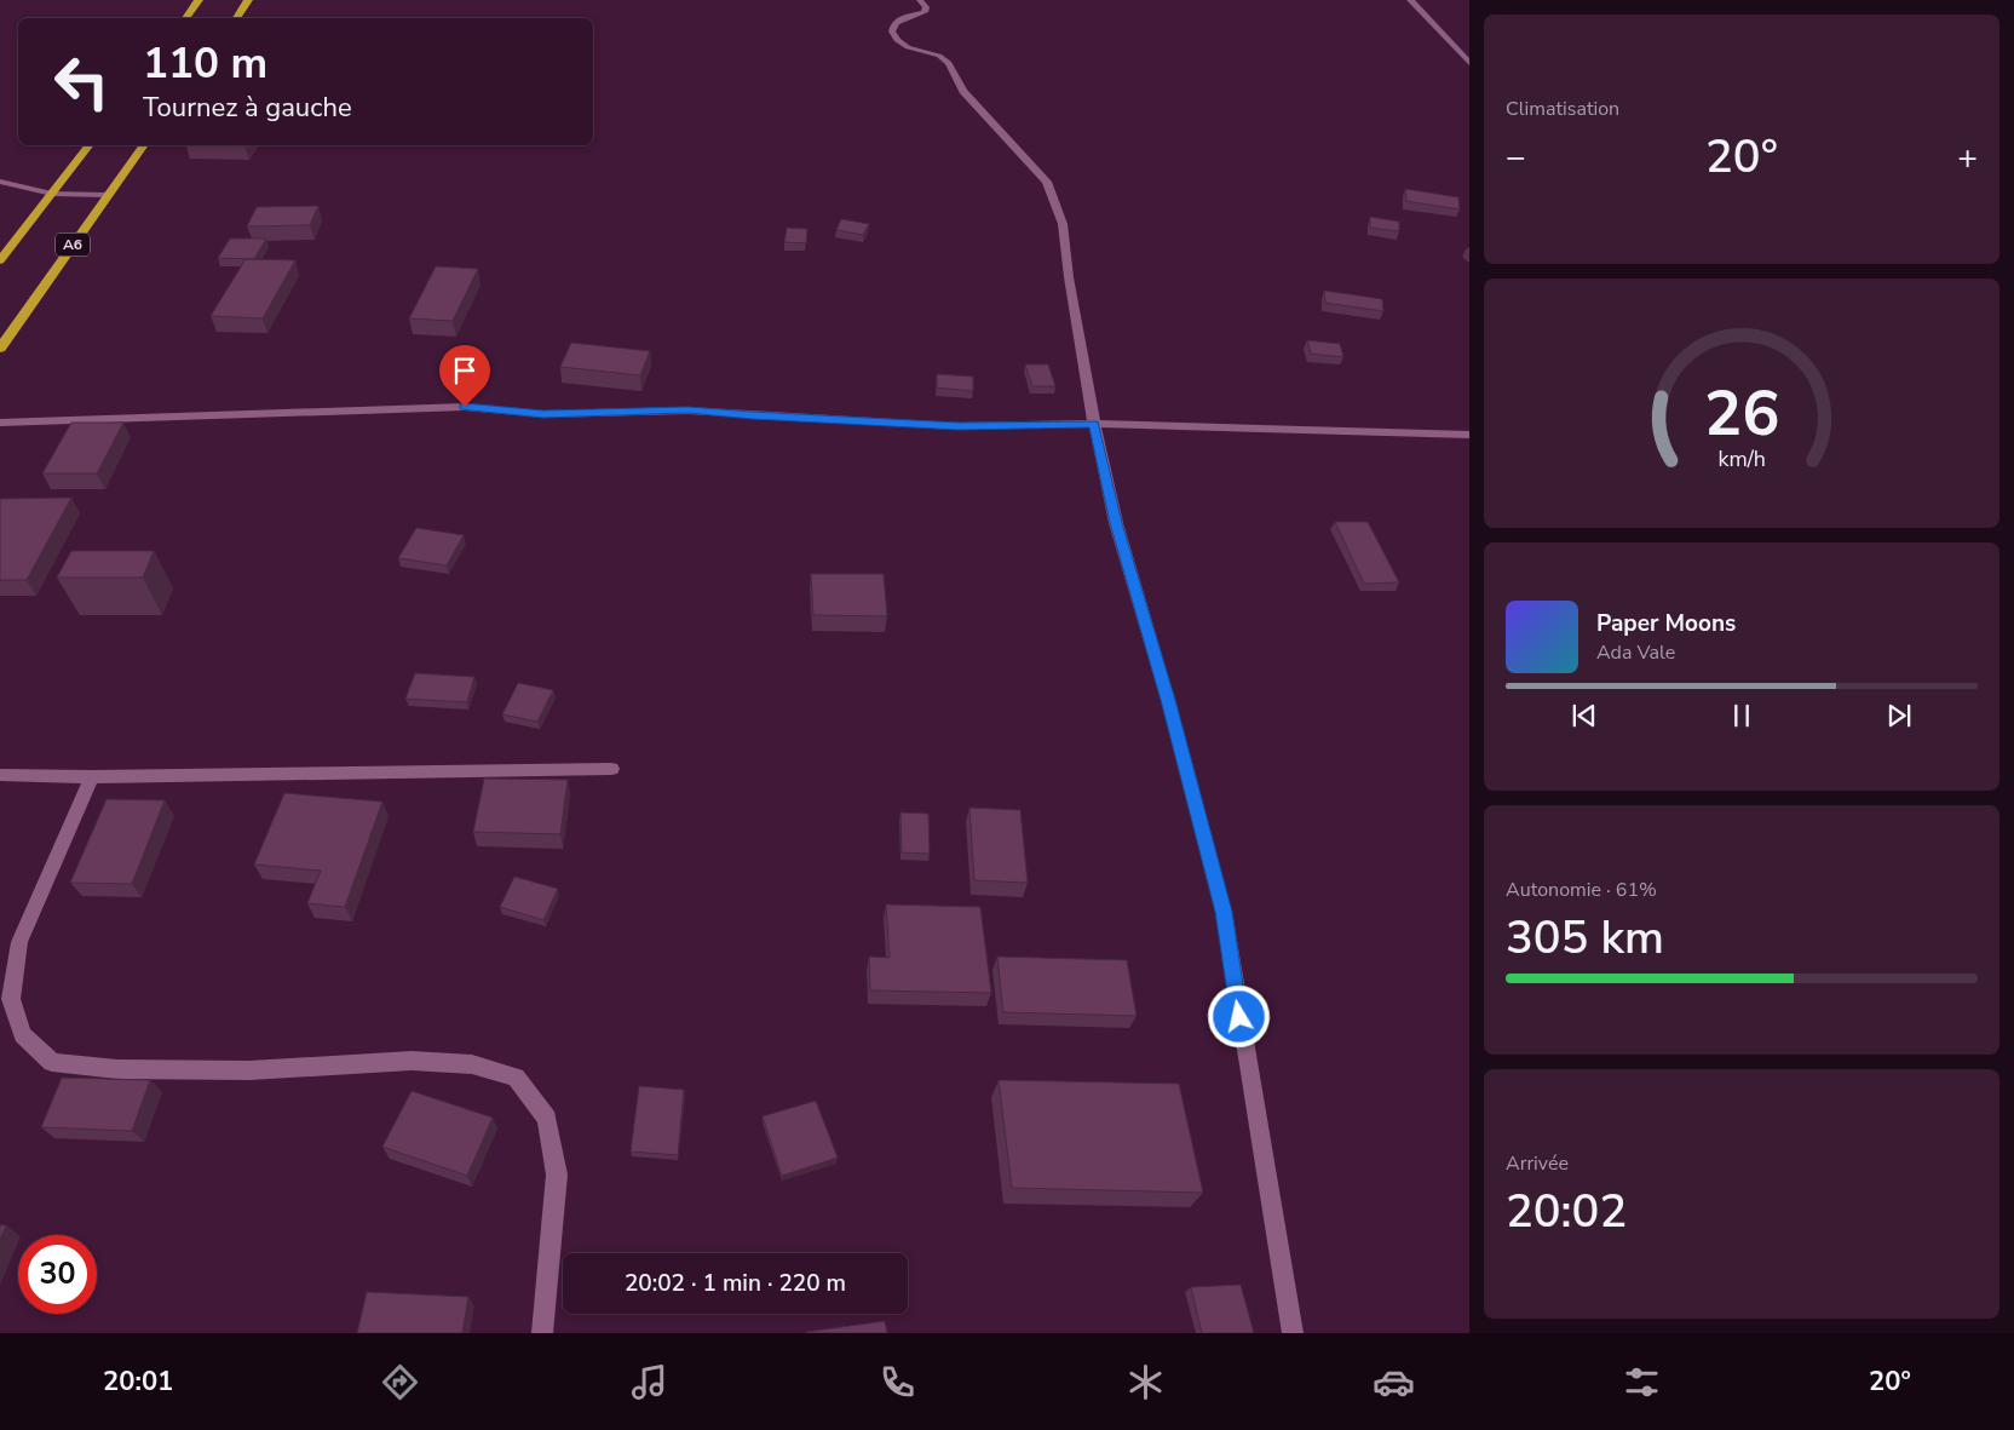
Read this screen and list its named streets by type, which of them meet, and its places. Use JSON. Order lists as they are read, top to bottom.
{
  "streets": {
    "highway": ["A6"]
  },
  "page": {
    "tile": [
      "Climatisation",
      ["Autonomie · 61%", "305 km"],
      ["Arrivée", "20:02"]
    ],
    "turn": ["110 m", "Tournez à gauche"],
    "heat": ["−", "20°", "+"],
    "song": ["Paper Moons", "Ada Vale"],
    "limit": "30",
    "trip": "20:02 · 1 min · 220 m",
    "tabs": ["20:01", "20°"],
    "gauge": ["26", "km/h"]
  }
}
